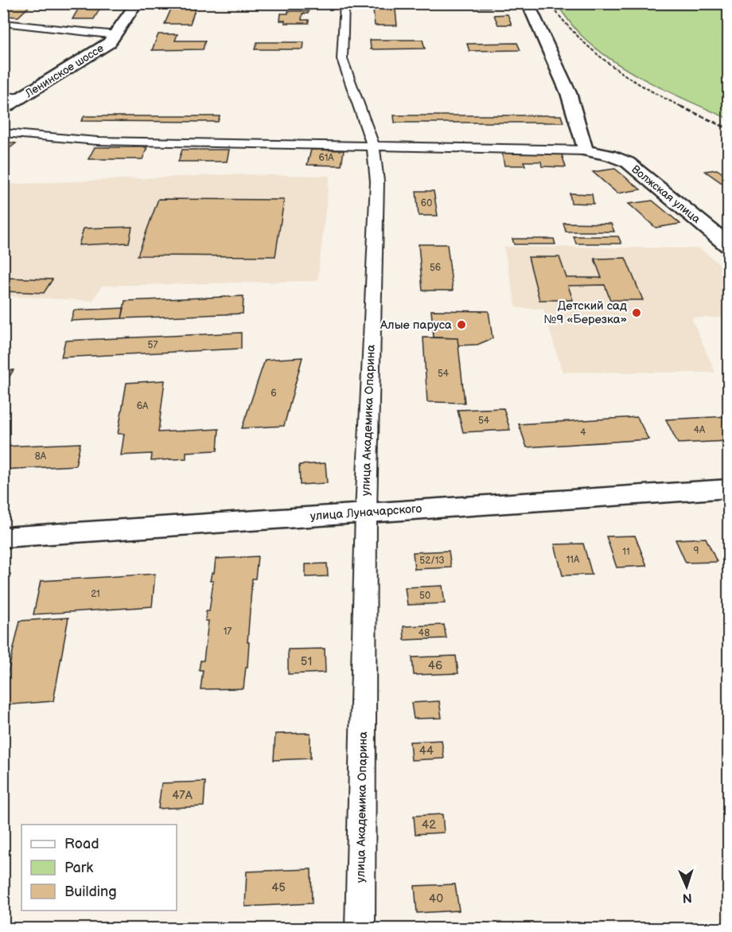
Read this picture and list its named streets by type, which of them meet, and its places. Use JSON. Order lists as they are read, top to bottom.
{
  "streets": {
    "street": [
      "Ленинское шоссе",
      "Волжская улица",
      "улица Академика Опарина",
      "улица Луначарского"
    ]
  },
  "crossings": [
    ["улица Академика Опарина", "улица Луначарского"]
  ],
  "places": ["Детский сад №9 «Березка»", "Алые паруса"],
  "house_numbers": [
    "61А",
    "60",
    "56",
    "57",
    "54",
    "6",
    "6А",
    "54",
    "4А",
    "4",
    "8А",
    "9",
    "11",
    "11А",
    "52/13",
    "21",
    "50",
    "17",
    "48",
    "51",
    "46",
    "44",
    "47А",
    "42",
    "45",
    "40"
  ],
  "legend": ["Road", "Park", "Building"],
  "north": "bottom"
}
